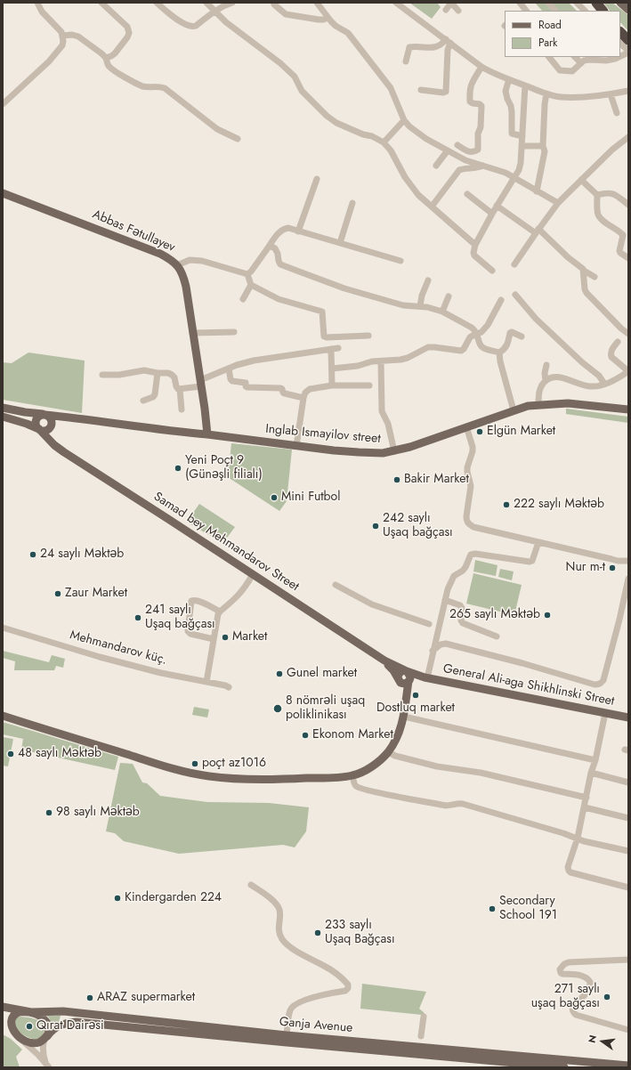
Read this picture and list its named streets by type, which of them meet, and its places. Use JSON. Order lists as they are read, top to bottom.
{
  "streets": {
    "main road": [
      "Abbas Fətullayev",
      "Inglab Ismayilov street",
      "Samad bey Mehmandarov Street",
      "General Ali-aga Shikhlinski Street",
      "Ganja Avenue"
    ],
    "street": ["Mehmandarov küç."]
  },
  "crossings": [
    ["Abbas Fətullayev", "Inglab Ismayilov street"],
    ["Inglab Ismayilov street", "Samad bey Mehmandarov Street"]
  ],
  "places": [
    "Elgün Market",
    "Yeni Poçt 9 (Günəşli filialı)",
    "Bakir Market",
    "Mini Futbol",
    "222 saylı Məktəb",
    "242 saylı Uşaq bağçası",
    "24 saylı Məktəb",
    "Nur m-t",
    "Zaur Market",
    "265 saylı Məktəb",
    "241 saylı Uşaq bağçası",
    "Market",
    "Gunel market",
    "Dostluq market",
    "8 nömrəli uşaq poliklinikası",
    "Ekonom Market",
    "48 saylı Məktəb",
    "poçt az1016",
    "98 saylı Məktəb",
    "Kindergarden 224",
    "Secondary School 191",
    "233 saylı Uşaq Bağçası",
    "271 saylı uşaq bağçası",
    "ARAZ supermarket",
    "Qırat Dairəsi"
  ],
  "legend": ["Road", "Park"],
  "north": "left"
}
